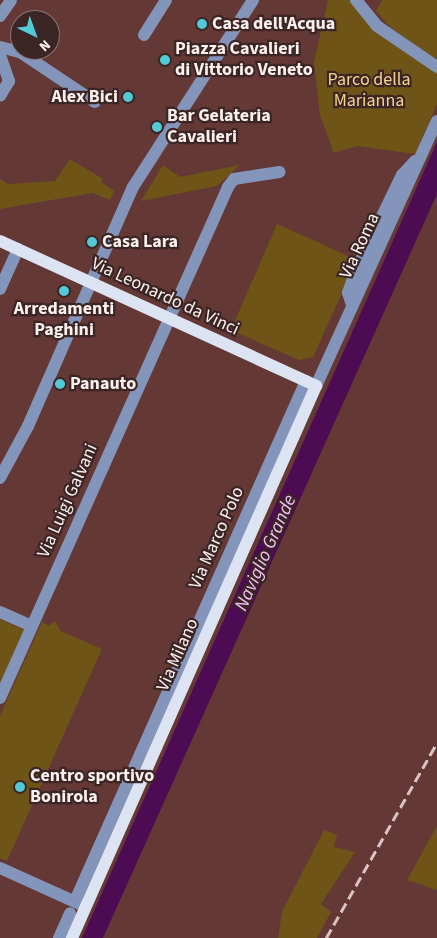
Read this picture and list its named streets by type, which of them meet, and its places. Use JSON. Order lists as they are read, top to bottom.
{
  "streets": {
    "main road": ["Via Leonardo da Vinci", "Via Milano"],
    "street": ["Via Roma", "Via Luigi Galvani"]
  },
  "crossings": [
    ["Via Roma", "Via Leonardo da Vinci"],
    ["Via Roma", "Via Milano"],
    ["Via Leonardo da Vinci", "Via Luigi Galvani"],
    ["Via Leonardo da Vinci", "Via Milano"]
  ],
  "water": ["Naviglio Grande"],
  "parks": ["Parco della Marianna"],
  "places": [
    "Casa dell'Acqua",
    "Piazza Cavalieri di Vittorio Veneto",
    "Alex Bici",
    "Bar Gelateria Cavalieri",
    "Casa Lara",
    "Arredamenti Paghini",
    "Panauto",
    "Centro sportivo Bonirola"
  ],
  "north": "bottom right"
}
